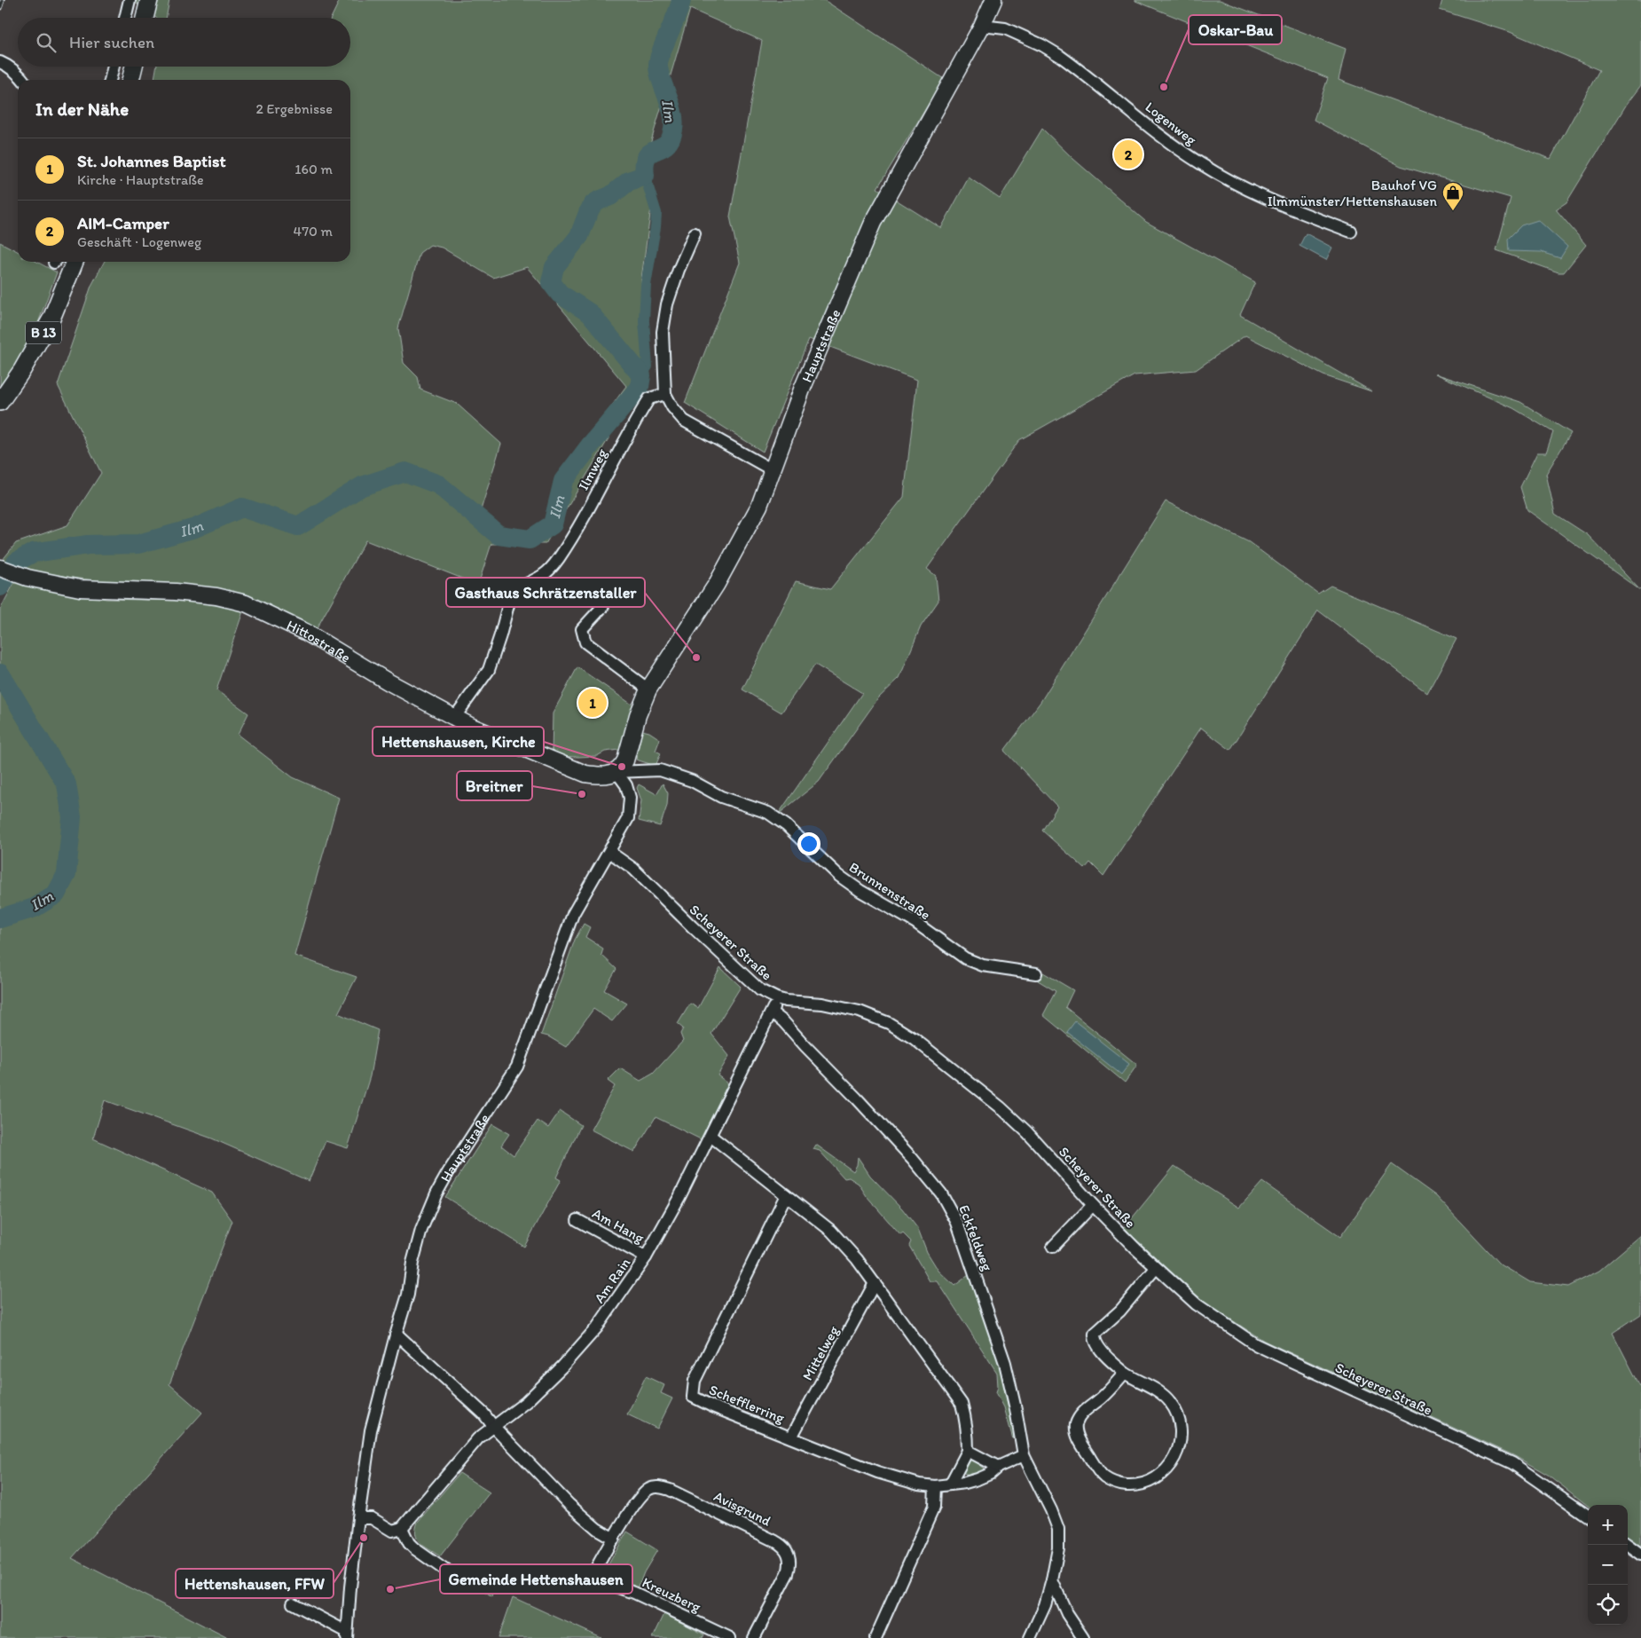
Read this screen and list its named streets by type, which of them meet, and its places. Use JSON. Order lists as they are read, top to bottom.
{
  "streets": {
    "main road": ["B 13"],
    "street": [
      "Logenweg",
      "Hauptstraße",
      "Ilmweg",
      "Hittostraße",
      "Brunnenstraße",
      "Scheyerer Straße",
      "Am Hang",
      "Eckfeldweg",
      "Am Rain",
      "Mittelweg",
      "Schefflerring",
      "Avisgrund",
      "Kreuzberg"
    ]
  },
  "crossings": [
    ["Logenweg", "Hauptstraße"],
    ["Hauptstraße", "Hittostraße"],
    ["Hauptstraße", "Brunnenstraße"],
    ["Hauptstraße", "Scheyerer Straße"],
    ["Ilmweg", "Hittostraße"],
    ["Hittostraße", "Brunnenstraße"],
    ["Scheyerer Straße", "Am Rain"],
    ["Am Hang", "Am Rain"],
    ["Eckfeldweg", "Am Rain"],
    ["Eckfeldweg", "Schefflerring"],
    ["Am Rain", "Kreuzberg"],
    ["Mittelweg", "Schefflerring"],
    ["Avisgrund", "Kreuzberg"]
  ],
  "water": ["Ilm"],
  "places": {
    "other": [
      "Oskar-Bau",
      "Gasthaus Schrätzenstaller",
      "Hettenshausen, Kirche",
      "Breitner",
      "Hettenshausen, FFW",
      "Gemeinde Hettenshausen"
    ],
    "shop": ["Bauhof VG Ilmmünster/Hettenshausen"]
  },
  "page": {
    "search": "Hier suchen",
    "heading": ["In der Nähe", "2 Ergebnisse"],
    "list": [
      {
        "mark": "1",
        "name": "St. Johannes Baptist",
        "note": "Kirche · Hauptstraße",
        "value": "160 m"
      },
      {
        "mark": "2",
        "name": "AIM-Camper",
        "note": "Geschäft · Logenweg",
        "value": "470 m"
      }
    ],
    "pins": ["2", "1"],
    "map_buttons": ["+", "−"]
  }
}
